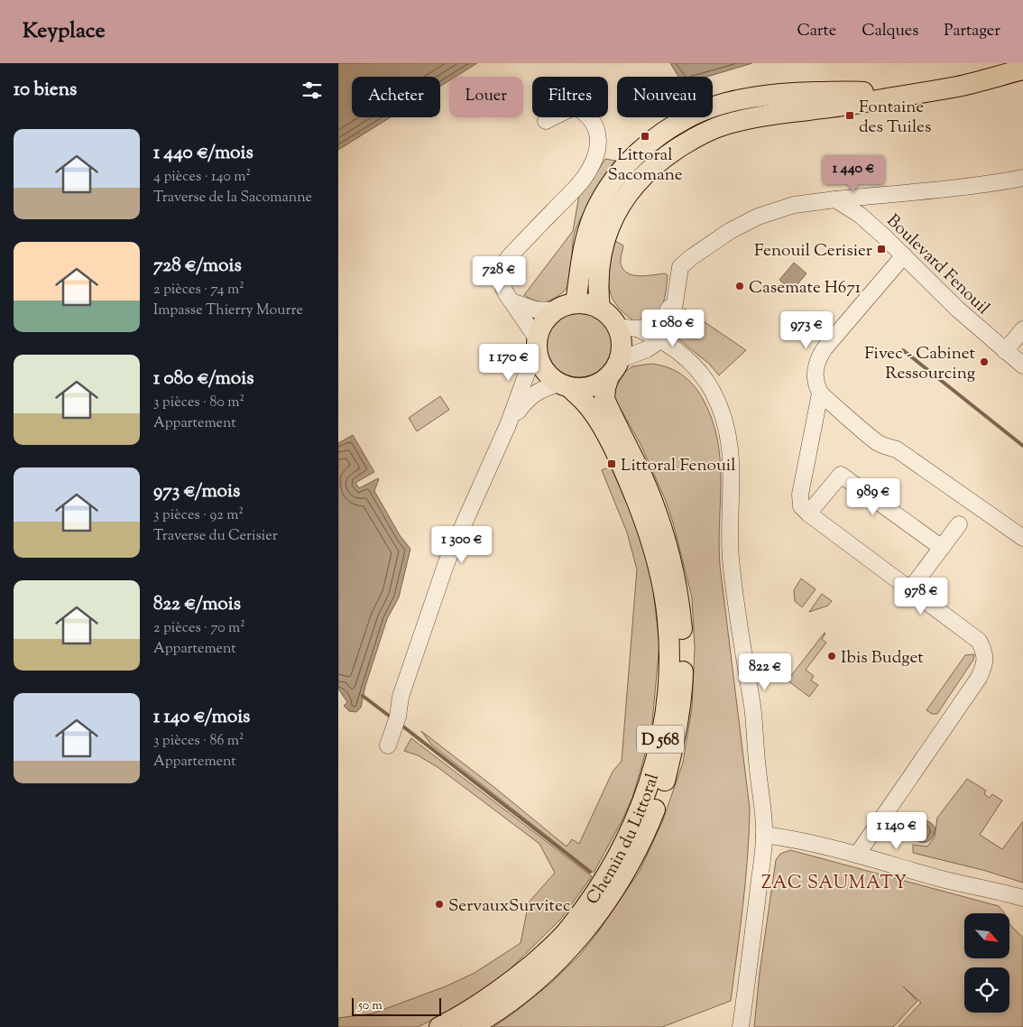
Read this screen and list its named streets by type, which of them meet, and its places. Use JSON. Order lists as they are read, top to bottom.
{
  "streets": {
    "main road": ["D 568", "Chemin du Littoral"],
    "street": ["Boulevard Fenouil"]
  },
  "districts": ["ZAC SAUMATY"],
  "places": {
    "transit": [
      "Fontaine des Tuiles",
      "Littoral Sacomane",
      "Fenouil Cerisier",
      "Littoral Fenouil"
    ],
    "other": [
      "Casemate H671",
      "Fivec - Cabinet Ressourcing",
      "Ibis Budget",
      "ServauxSurvitec"
    ]
  },
  "scale_bar": "50 m",
  "north": "bottom right",
  "page": {
    "header": "Keyplace",
    "nav": ["Carte", "Calques", "Partager"],
    "heading": "10 biens",
    "chip": [
      "Acheter",
      "Louer",
      "Filtres",
      "Nouveau"
    ],
    "list": [
      {
        "name": "1 440 €/mois",
        "note": "4 pièces · 140 m² · Traverse de la Sacomanne"
      },
      {
        "name": "728 €/mois",
        "note": "2 pièces · 74 m² · Impasse Thierry Mourre"
      },
      {
        "name": "1 080 €/mois",
        "note": "3 pièces · 80 m² · Appartement"
      },
      {
        "name": "973 €/mois",
        "note": "3 pièces · 92 m² · Traverse du Cerisier"
      },
      {
        "name": "822 €/mois",
        "note": "2 pièces · 70 m² · Appartement"
      },
      {
        "name": "1 140 €/mois",
        "note": "3 pièces · 86 m² · Appartement"
      }
    ],
    "price": [
      "1 440 €",
      "728 €",
      "1 080 €",
      "973 €",
      "1 170 €",
      "989 €",
      "1 300 €",
      "978 €",
      "822 €",
      "1 140 €"
    ],
    "scale": "50 m"
  }
}
